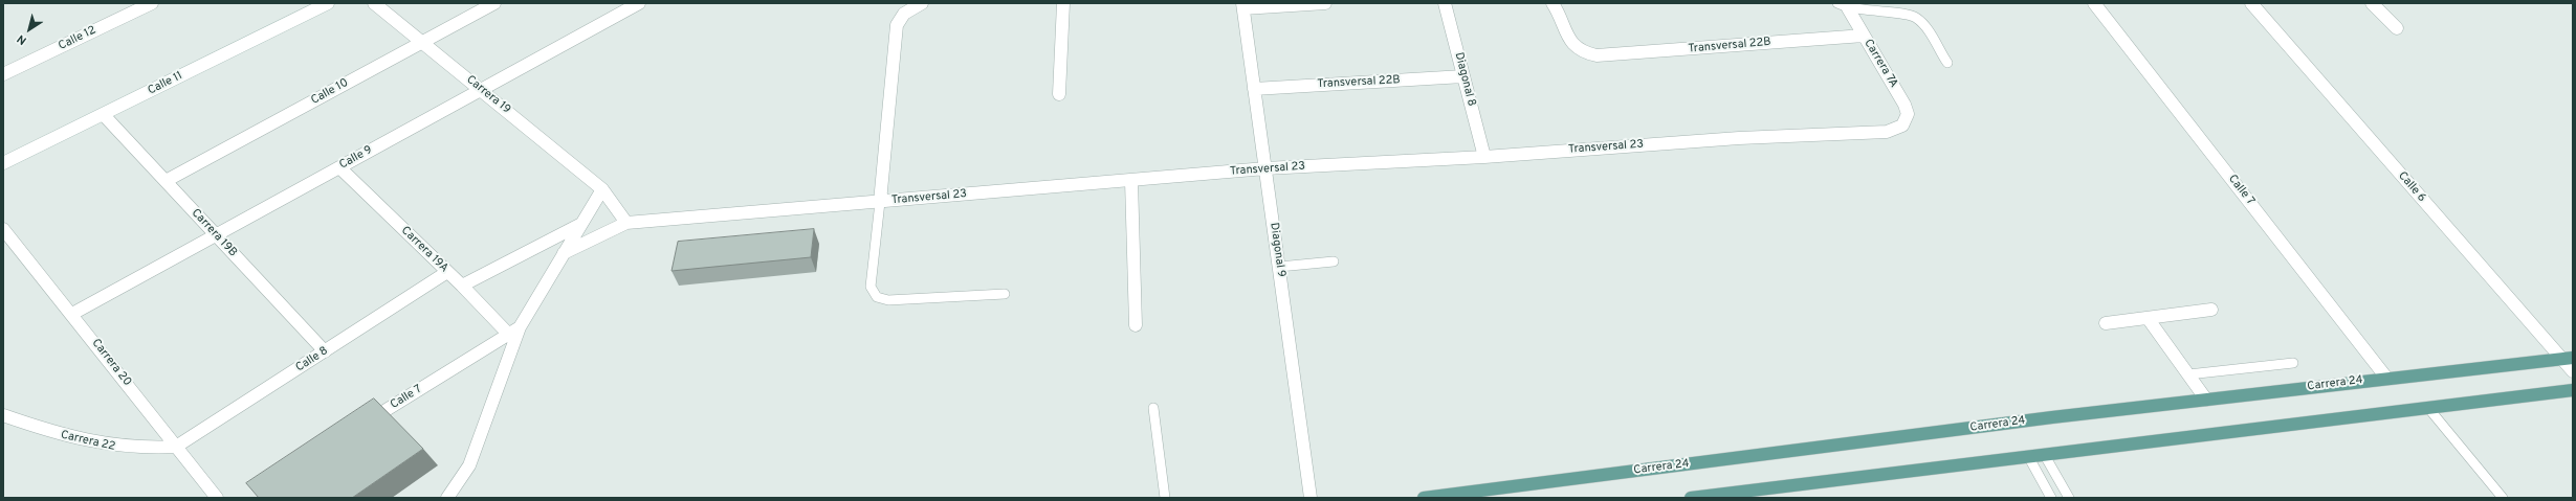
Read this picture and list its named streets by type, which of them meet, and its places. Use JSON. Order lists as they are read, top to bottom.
{
  "streets": {
    "main road": ["Carrera 24"],
    "street": [
      "Calle 12",
      "Transversal 22B",
      "Carrera 7A",
      "Diagonal 8",
      "Calle 11",
      "Calle 10",
      "Carrera 19",
      "Transversal 23",
      "Calle 9",
      "Calle 6",
      "Calle 7",
      "Carrera 19B",
      "Carrera 19A",
      "Diagonal 9",
      "Calle 8",
      "Carrera 20",
      "Carrera 22"
    ]
  },
  "crossings": [
    ["Transversal 22B", "Carrera 7A"],
    ["Transversal 22B", "Diagonal 8"],
    ["Transversal 22B", "Diagonal 9"],
    ["Carrera 7A", "Transversal 23"],
    ["Diagonal 8", "Transversal 23"],
    ["Calle 11", "Carrera 19B"],
    ["Calle 10", "Carrera 19"],
    ["Calle 10", "Carrera 19B"],
    ["Carrera 19", "Calle 9"],
    ["Transversal 23", "Diagonal 9"],
    ["Calle 9", "Carrera 19B"],
    ["Calle 9", "Carrera 19A"],
    ["Calle 9", "Carrera 20"],
    ["Calle 6", "Carrera 24"],
    ["Calle 7", "Carrera 19A"],
    ["Calle 7", "Carrera 24"],
    ["Carrera 19B", "Calle 8"],
    ["Carrera 19A", "Calle 8"],
    ["Calle 8", "Carrera 20"],
    ["Calle 8", "Carrera 22"],
    ["Carrera 20", "Carrera 22"]
  ],
  "north": "bottom left"
}
